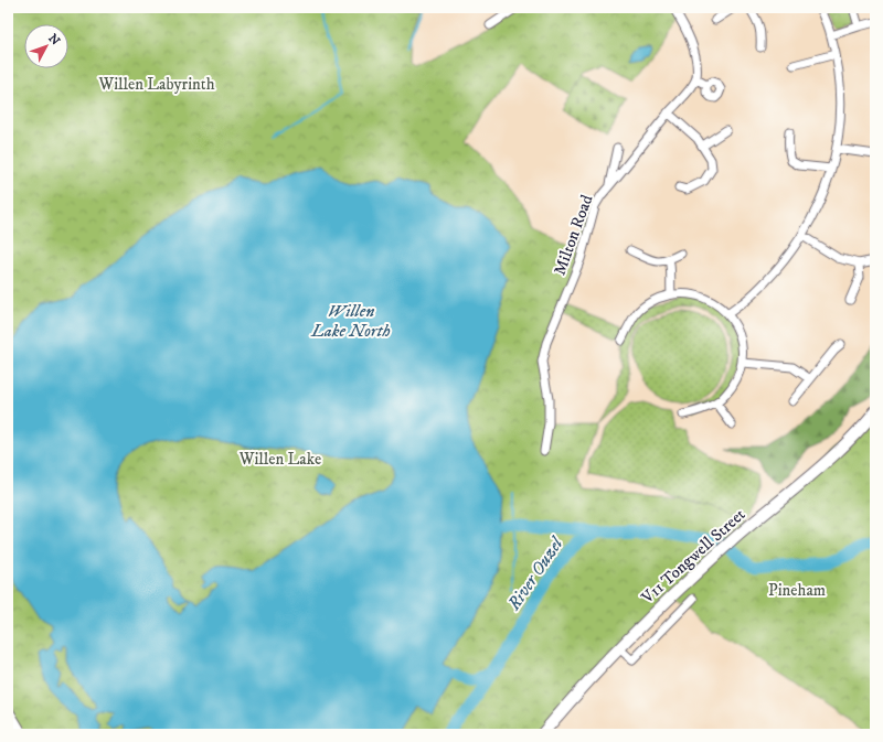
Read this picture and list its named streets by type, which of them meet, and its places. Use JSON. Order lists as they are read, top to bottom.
{
  "streets": {
    "street": ["Milton Road", "V11 Tongwell Street"]
  },
  "water": ["Willen Lake North", "River Ouzel"],
  "parks": ["Willen Labyrinth", "Willen Lake", "Pineham"],
  "north": "top right"
}
